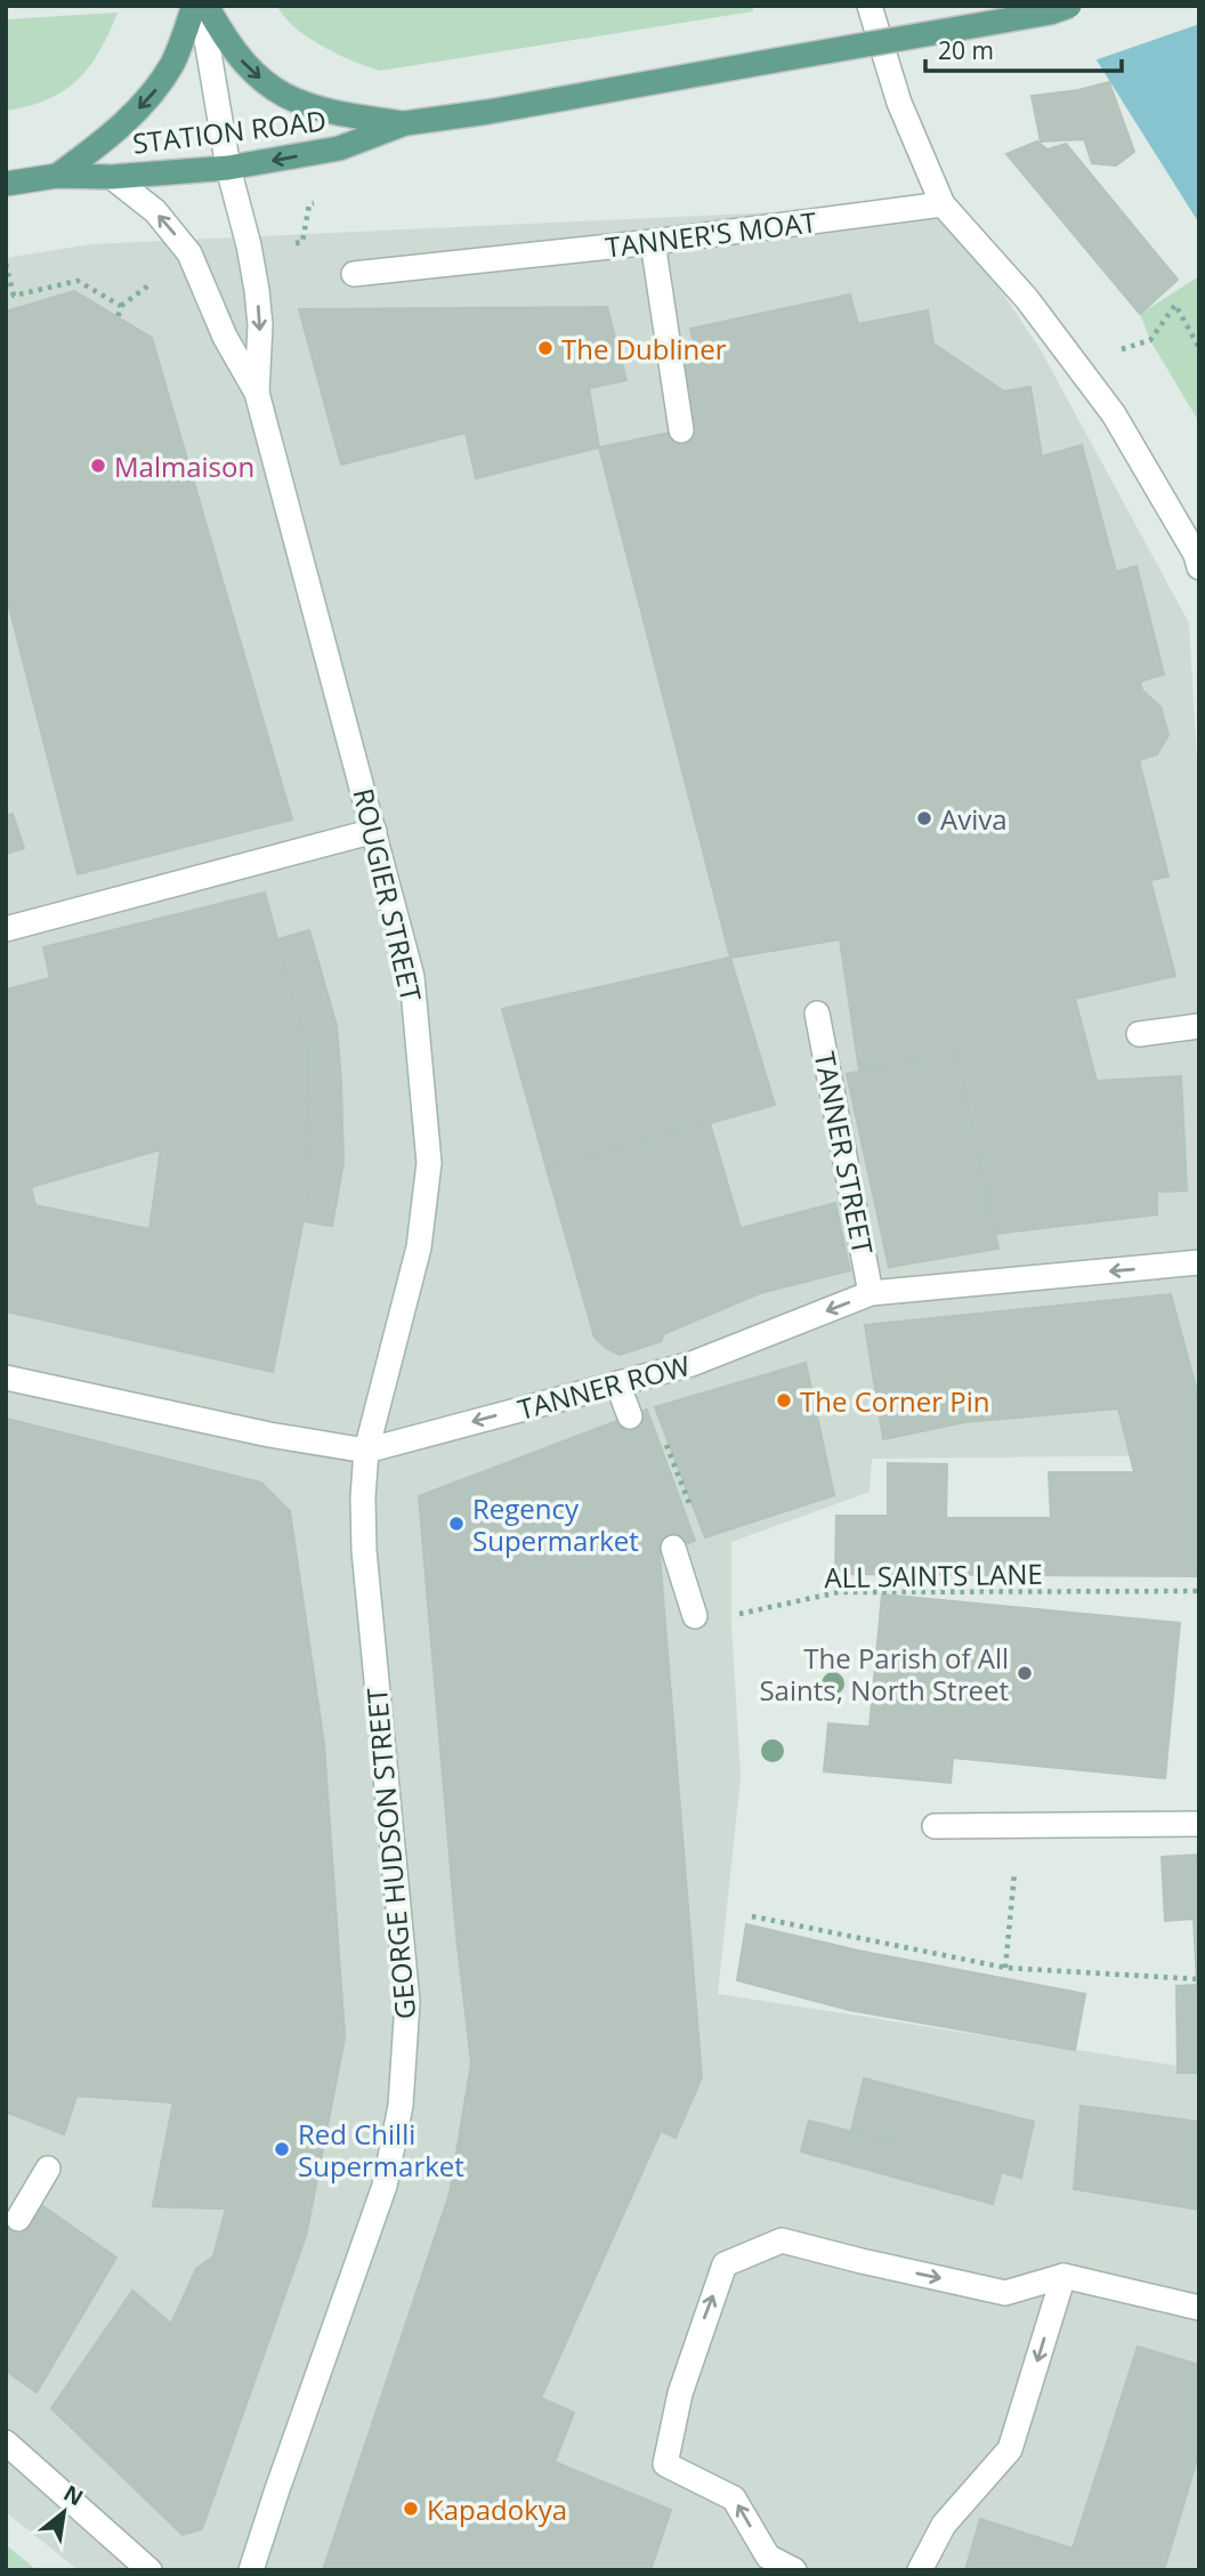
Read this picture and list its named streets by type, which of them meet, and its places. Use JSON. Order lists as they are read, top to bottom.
{
  "streets": {
    "main road": [
      "STATION ROAD",
      "TANNER'S MOAT",
      "ROUGIER STREET",
      "TANNER STREET",
      "TANNER ROW",
      "GEORGE HUDSON STREET"
    ],
    "path": ["ALL SAINTS LANE"]
  },
  "crossings": [
    ["STATION ROAD", "ROUGIER STREET"],
    ["ROUGIER STREET", "TANNER ROW"],
    ["ROUGIER STREET", "GEORGE HUDSON STREET"],
    ["TANNER STREET", "TANNER ROW"],
    ["TANNER ROW", "GEORGE HUDSON STREET"]
  ],
  "one_way": ["TANNER ROW"],
  "places": [
    "The Dubliner",
    "Malmaison",
    "Aviva",
    "The Corner Pin",
    "Regency Supermarket",
    "The Parish of All Saints, North Street",
    "Red Chilli Supermarket",
    "Kapadokya"
  ],
  "scale_bar": "20 m",
  "north": "top right"
}
